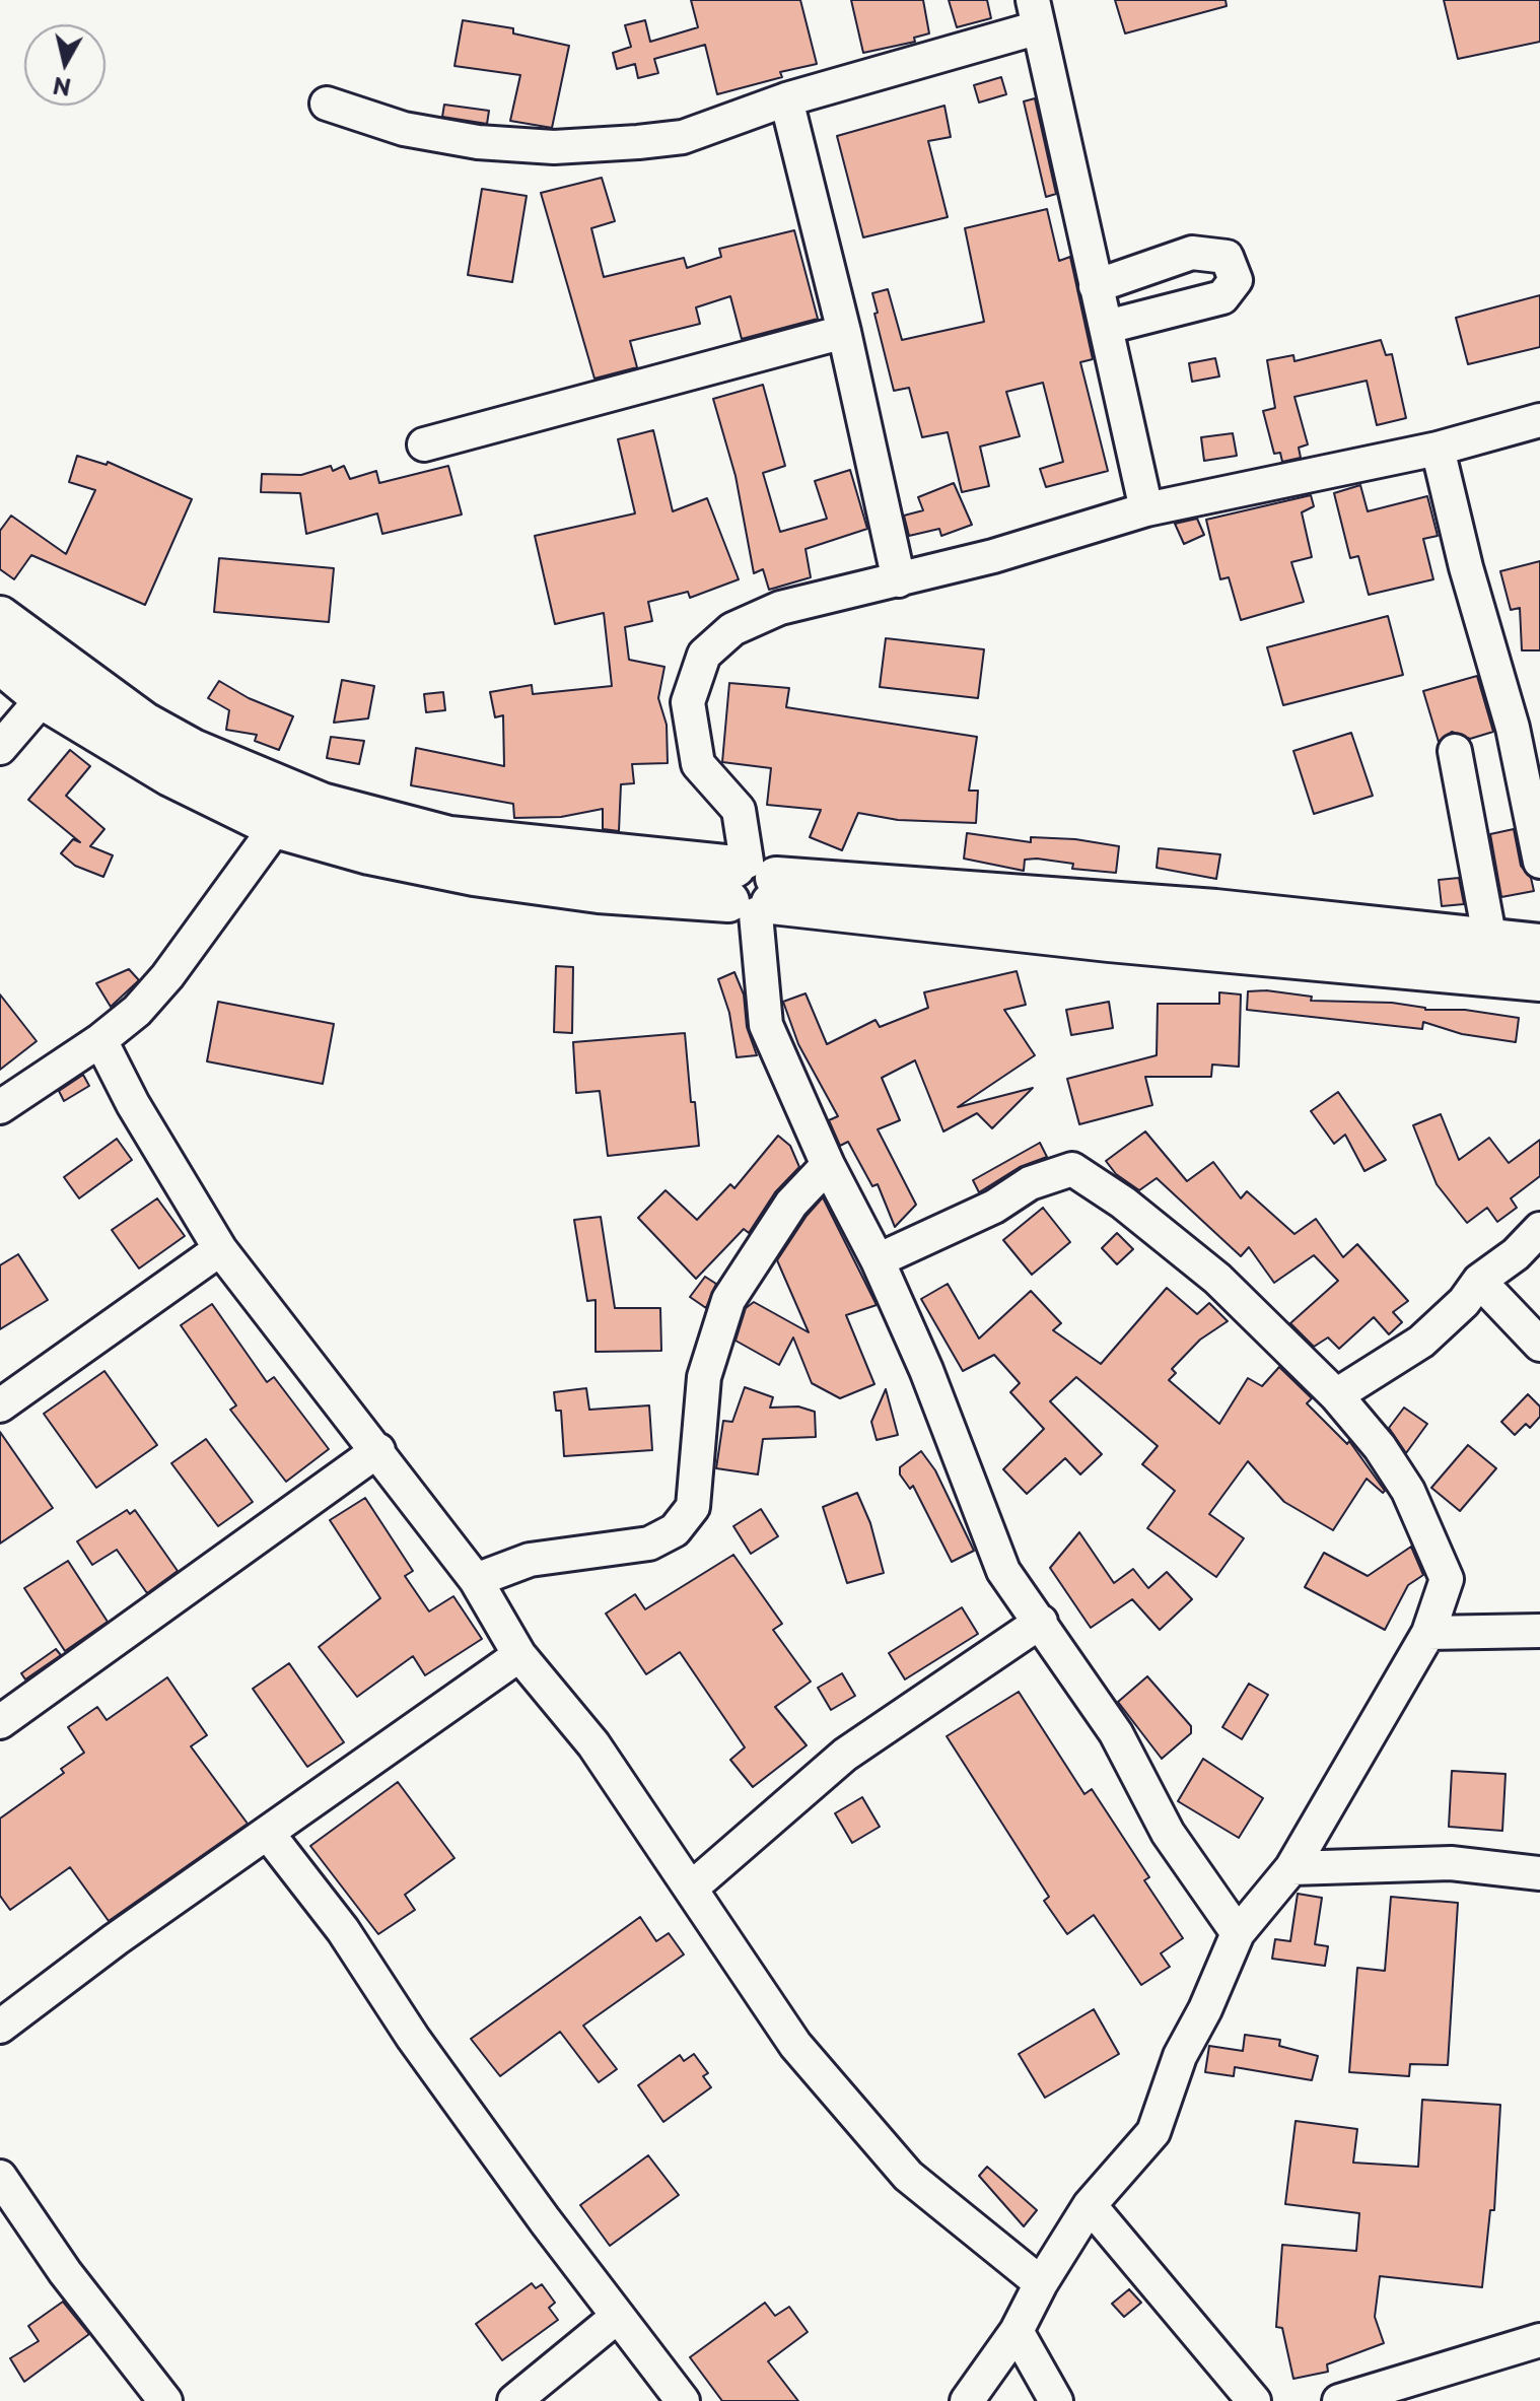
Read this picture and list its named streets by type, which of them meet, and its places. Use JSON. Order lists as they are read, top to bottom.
{
  "north": "bottom"
}
